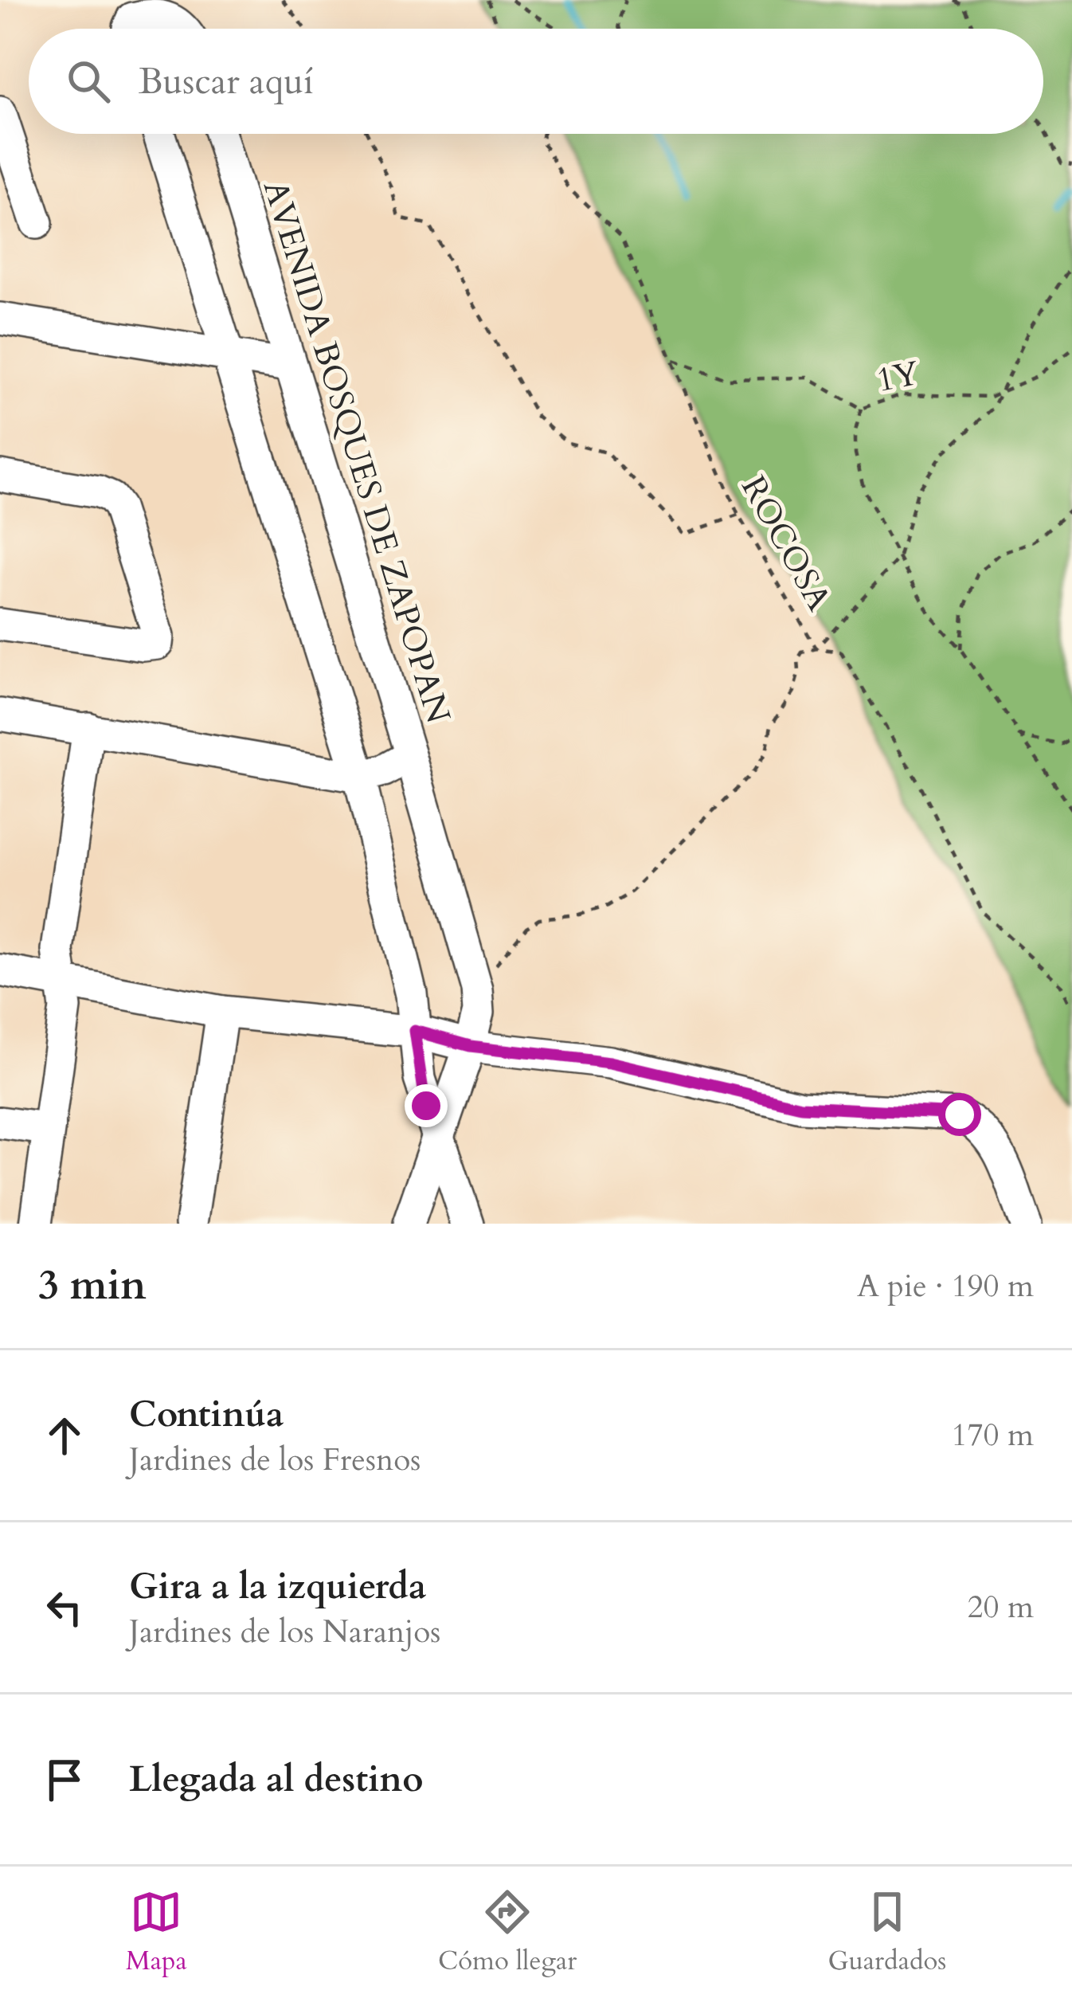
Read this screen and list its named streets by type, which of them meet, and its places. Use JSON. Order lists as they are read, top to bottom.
{
  "streets": {
    "street": ["AVENIDA BOSQUES DE ZAPOPAN"],
    "path": ["1Y", "ROCOSA"]
  },
  "crossings": [
    ["1Y", "ROCOSA"]
  ],
  "page": {
    "search": "Buscar aquí",
    "heading": ["3 min", "A pie · 190 m"],
    "list": [
      ["Continúa", "Jardines de los Fresnos", "170 m"],
      ["Gira a la izquierda", "Jardines de los Naranjos", "20 m"],
      "Llegada al destino"
    ],
    "nav": ["Mapa", "Cómo llegar", "Guardados"]
  }
}
